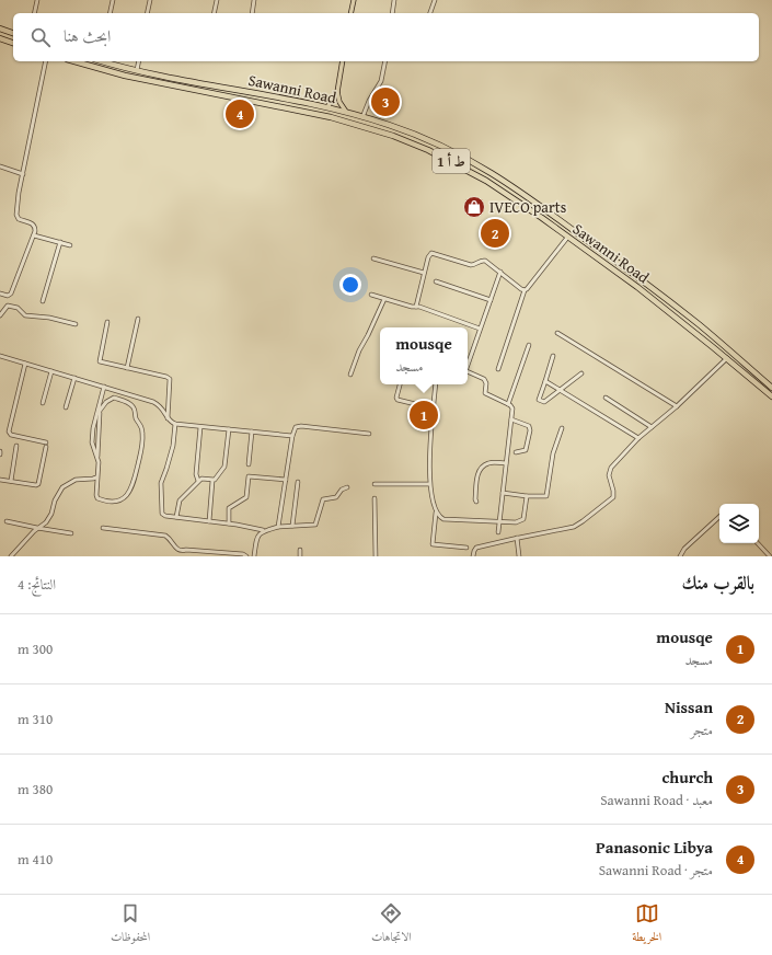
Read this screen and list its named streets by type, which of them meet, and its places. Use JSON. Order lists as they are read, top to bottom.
{
  "streets": {
    "highway": ["Sawanni Road", "ط أ 1"]
  },
  "places": {
    "shop": ["IVECO parts"]
  },
  "page": {
    "search": "ابحث هنا",
    "pins": [
      "3",
      "4",
      "2",
      "1"
    ],
    "popup": ["mousqe", "مسجد"],
    "heading": ["بالقرب منك", "النتائج: 4"],
    "list": [
      {
        "mark": "1",
        "name": "mousqe",
        "note": "مسجد",
        "value": "300 m"
      },
      {
        "mark": "2",
        "name": "Nissan",
        "note": "متجر",
        "value": "310 m"
      },
      {
        "mark": "3",
        "name": "church",
        "note": "معبد · Sawanni Road",
        "value": "380 m"
      },
      {
        "mark": "4",
        "name": "Panasonic Libya",
        "note": "متجر · Sawanni Road",
        "value": "410 m"
      }
    ],
    "nav": ["الخريطة", "الاتجاهات", "المحفوظات"]
  }
}
